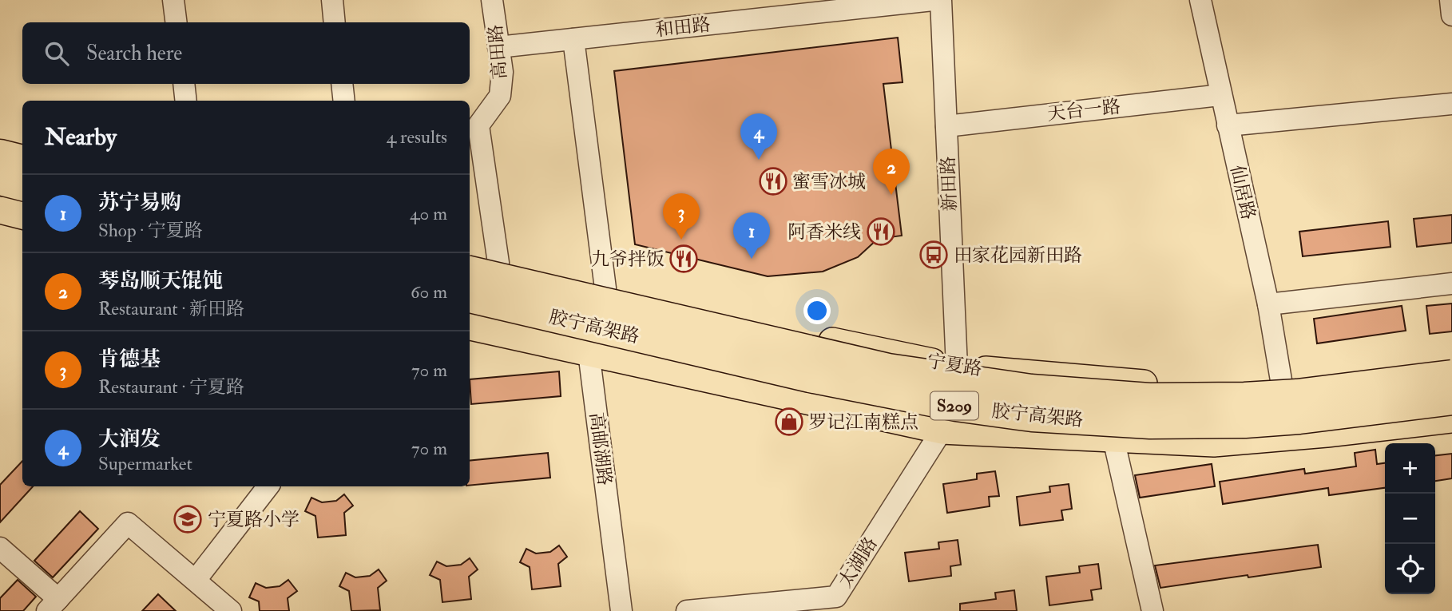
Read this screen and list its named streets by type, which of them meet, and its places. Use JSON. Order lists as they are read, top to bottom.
{
  "streets": {
    "highway": ["胶宁高架路", "S209"],
    "main road": ["宁夏路"],
    "street": [
      "和田路",
      "高田路",
      "天台一路",
      "新田路",
      "仙居路",
      "高邮湖路",
      "太湖路"
    ]
  },
  "crossings": [
    ["和田路", "高田路"],
    ["高田路", "宁夏路"],
    ["天台一路", "新田路"],
    ["天台一路", "仙居路"],
    ["新田路", "宁夏路"],
    ["新田路", "太湖路"],
    ["仙居路", "宁夏路"],
    ["宁夏路", "高邮湖路"]
  ],
  "places": {
    "restaurant": ["蜜雪冰城", "阿香米线", "九爷拌饭"],
    "bus stop": ["田家花园新田路"],
    "shop": ["罗记江南糕点"],
    "school or university": ["宁夏路小学"]
  },
  "page": {
    "search": "Search here",
    "heading": ["Nearby", "4 results"],
    "pins": [
      "4",
      "2",
      "3",
      "1"
    ],
    "list": [
      {
        "mark": "1",
        "name": "苏宁易购",
        "note": "Shop · 宁夏路",
        "value": "40 m"
      },
      {
        "mark": "2",
        "name": "琴岛顺天馄饨",
        "note": "Restaurant · 新田路",
        "value": "60 m"
      },
      {
        "mark": "3",
        "name": "肯德基",
        "note": "Restaurant · 宁夏路",
        "value": "70 m"
      },
      {
        "mark": "4",
        "name": "大润发",
        "note": "Supermarket",
        "value": "70 m"
      }
    ],
    "map_buttons": ["+", "−"]
  }
}
